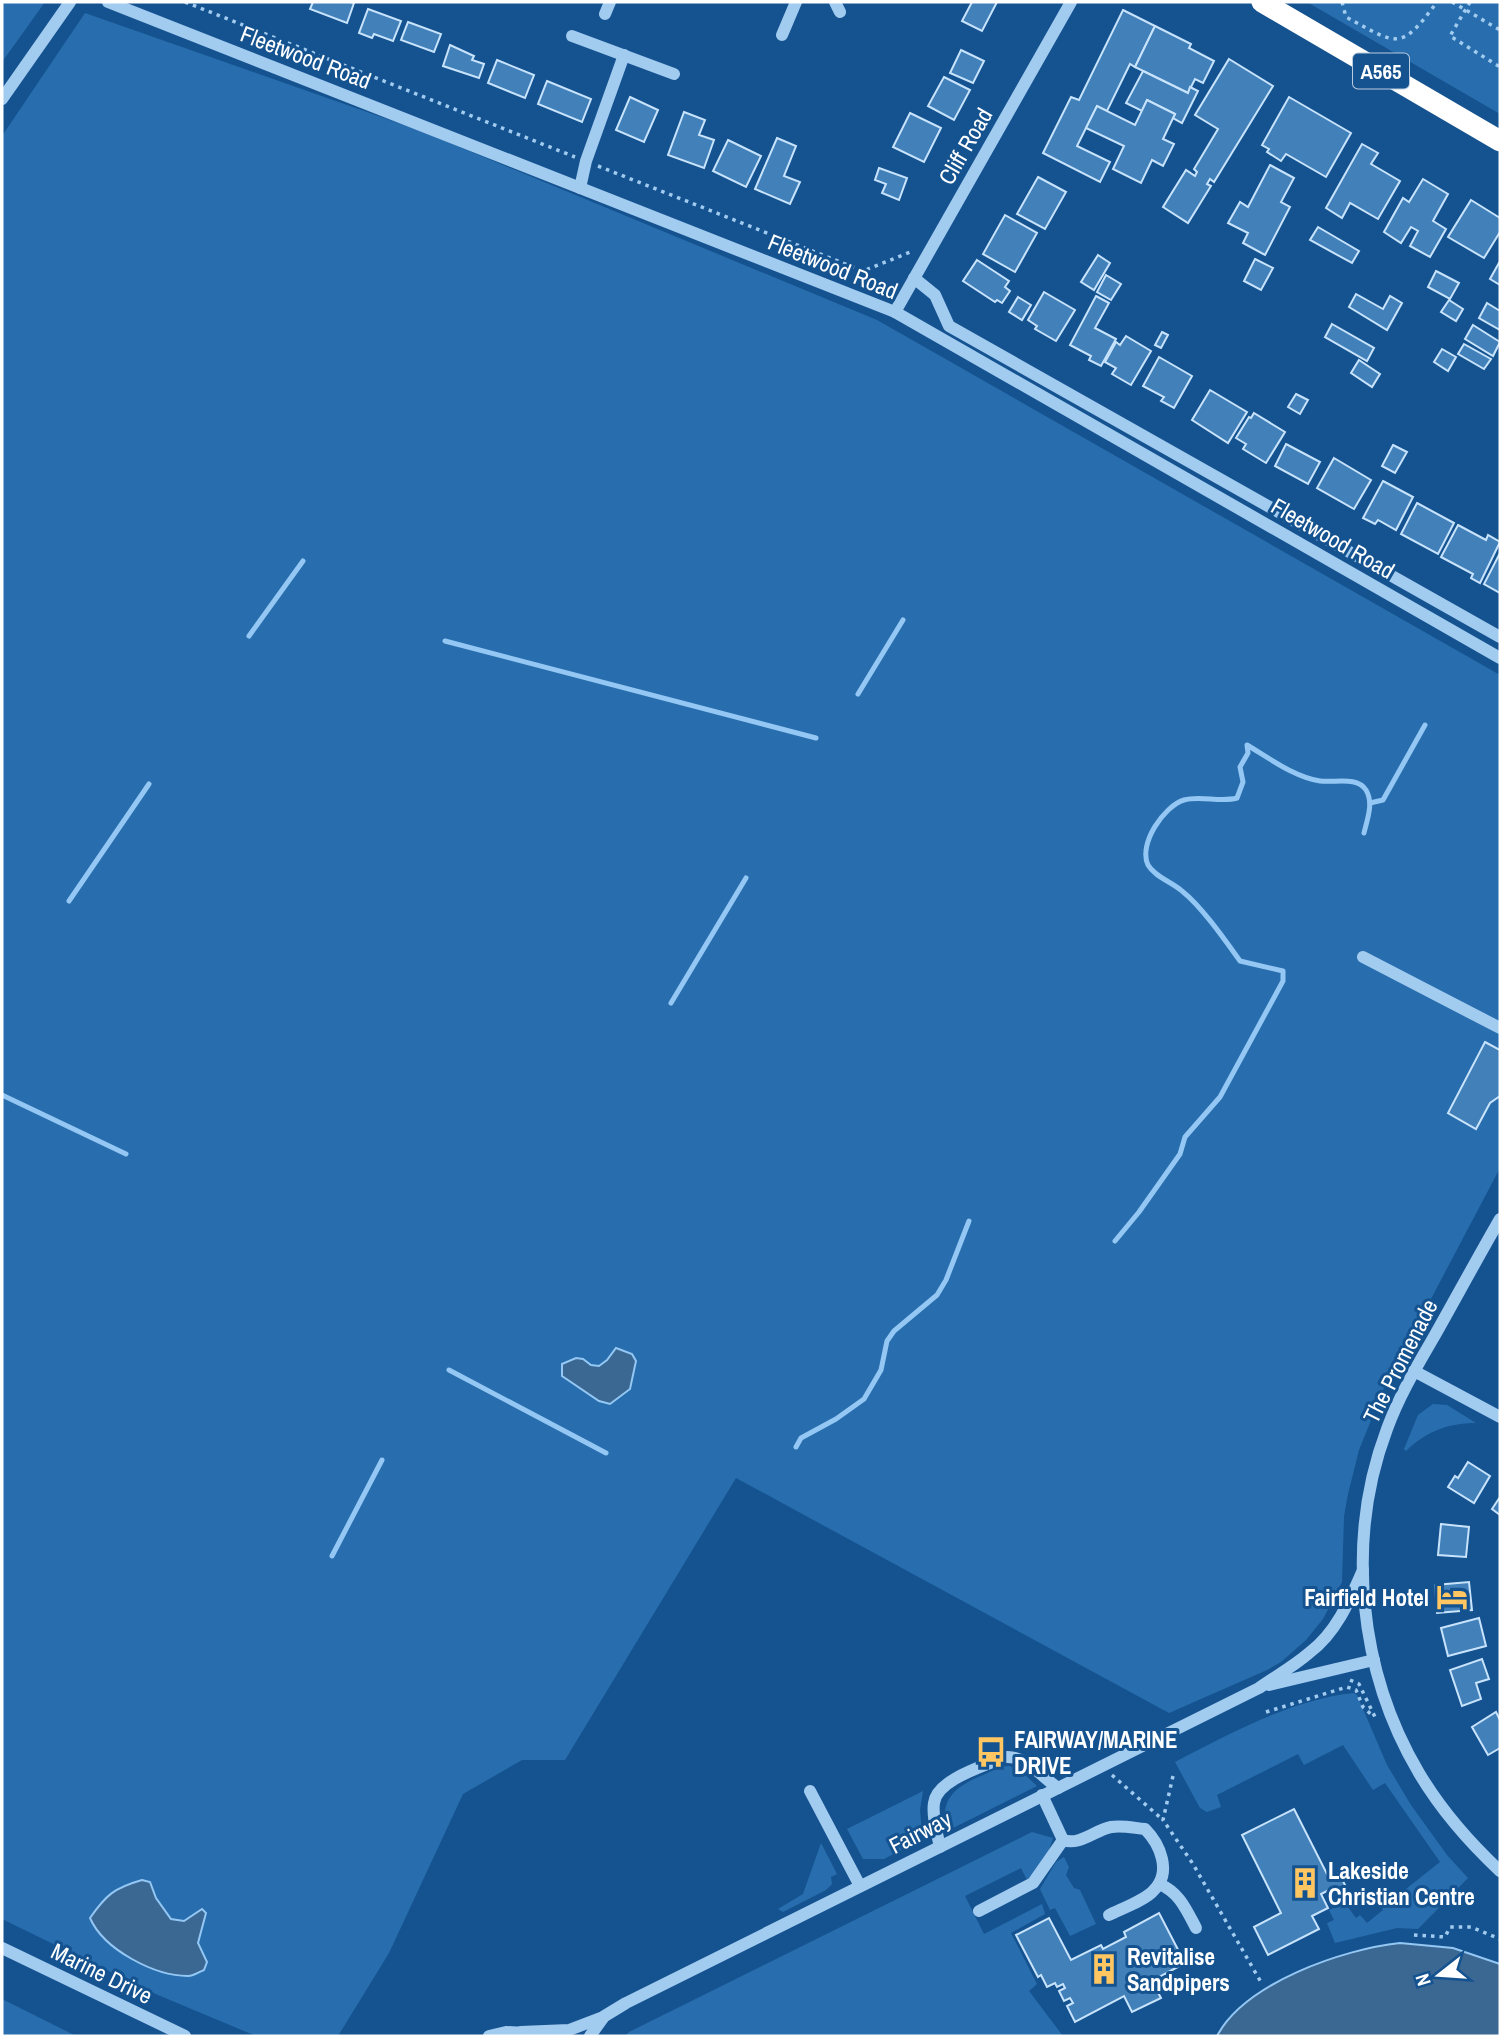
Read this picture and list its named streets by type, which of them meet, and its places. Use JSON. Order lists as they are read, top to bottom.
{
  "streets": {
    "highway": ["A565"],
    "street": [
      "Fleetwood Road",
      "Cliff Road",
      "The Promenade",
      "Fairway",
      "Marine Drive"
    ]
  },
  "crossings": [
    ["Fleetwood Road", "Cliff Road"],
    ["The Promenade", "Fairway"]
  ],
  "places": {
    "hotel": ["Fairfield Hotel"],
    "bus stop": ["FAIRWAY/MARINE DRIVE"],
    "building": ["Lakeside Christian Centre", "Revitalise Sandpipers"]
  },
  "north": "left"
}
